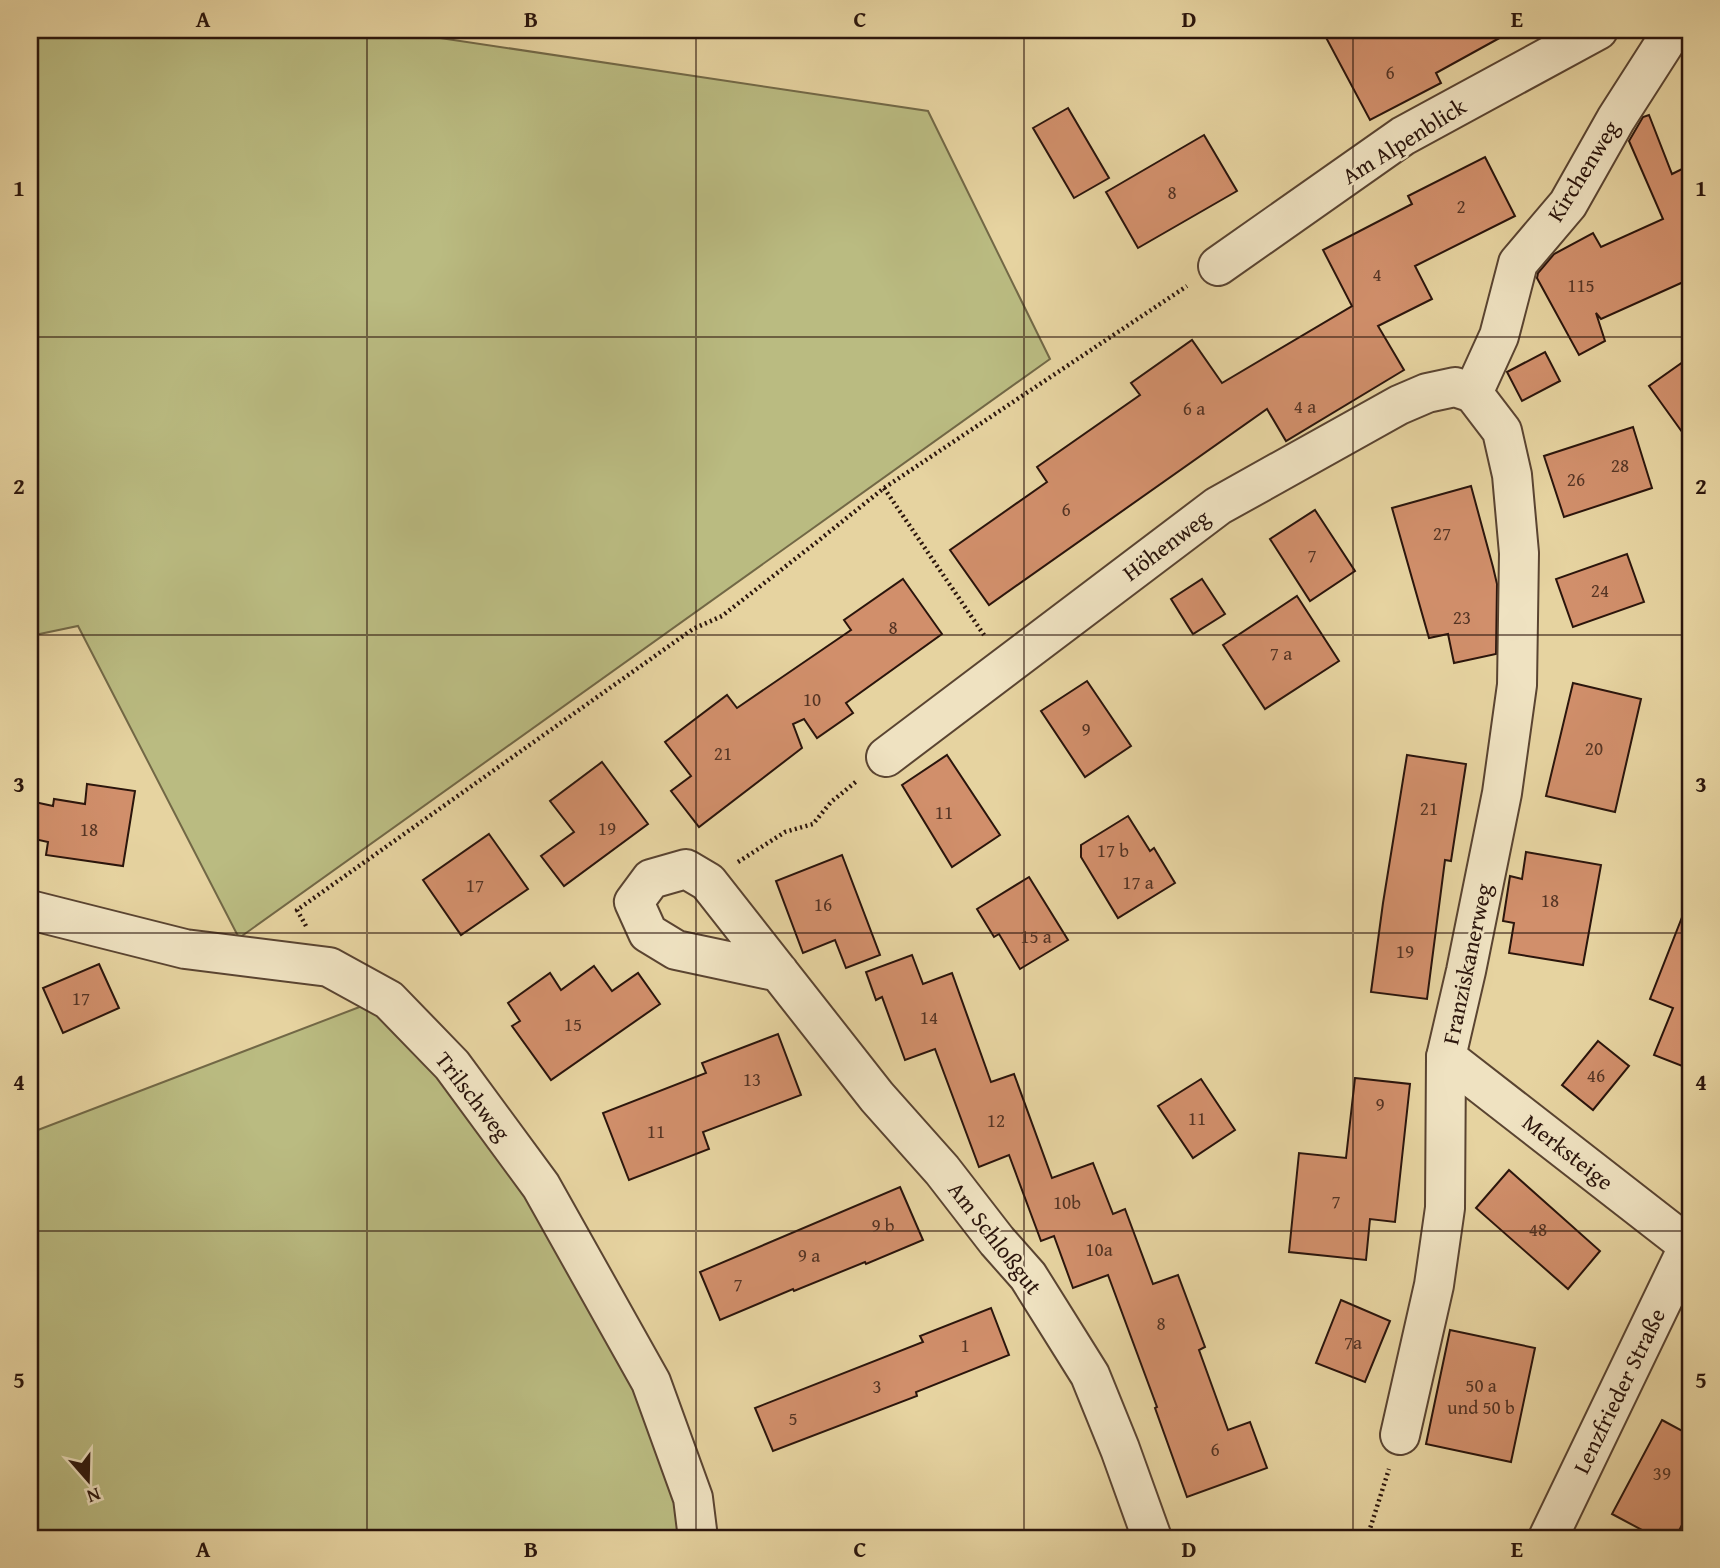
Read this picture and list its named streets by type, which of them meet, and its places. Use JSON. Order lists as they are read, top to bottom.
{
  "streets": {
    "street": [
      "Am Alpenblick",
      "Kirchenweg",
      "Höhenweg",
      "Franziskanerweg",
      "Trilschweg",
      "Merksteige",
      "Am Schloßgut",
      "Lenzfrieder Straße"
    ]
  },
  "crossings": [
    ["Kirchenweg", "Höhenweg"],
    ["Kirchenweg", "Franziskanerweg"],
    ["Höhenweg", "Franziskanerweg"],
    ["Franziskanerweg", "Merksteige"],
    ["Merksteige", "Lenzfrieder Straße"]
  ],
  "house_numbers": [
    "6",
    "8",
    "2",
    "4",
    "115",
    "4 a",
    "6 a",
    "28",
    "26",
    "6",
    "27",
    "7",
    "24",
    "23",
    "8",
    "7 a",
    "10",
    "9",
    "20",
    "21",
    "21",
    "11",
    "19",
    "18",
    "17 b",
    "17 a",
    "17",
    "18",
    "16",
    "15 a",
    "19",
    "17",
    "14",
    "15",
    "46",
    "13",
    "9",
    "11",
    "12",
    "11",
    "7",
    "10b",
    "9 b",
    "48",
    "10a",
    "9 a",
    "7",
    "8",
    "7a",
    "1",
    "50 a und 50 b",
    "3",
    "5",
    "6",
    "39"
  ],
  "north": "bottom",
  "grid": {
    "columns": [
      "A",
      "B",
      "C",
      "D",
      "E"
    ],
    "rows": [
      "1",
      "2",
      "3",
      "4",
      "5"
    ]
  }
}
